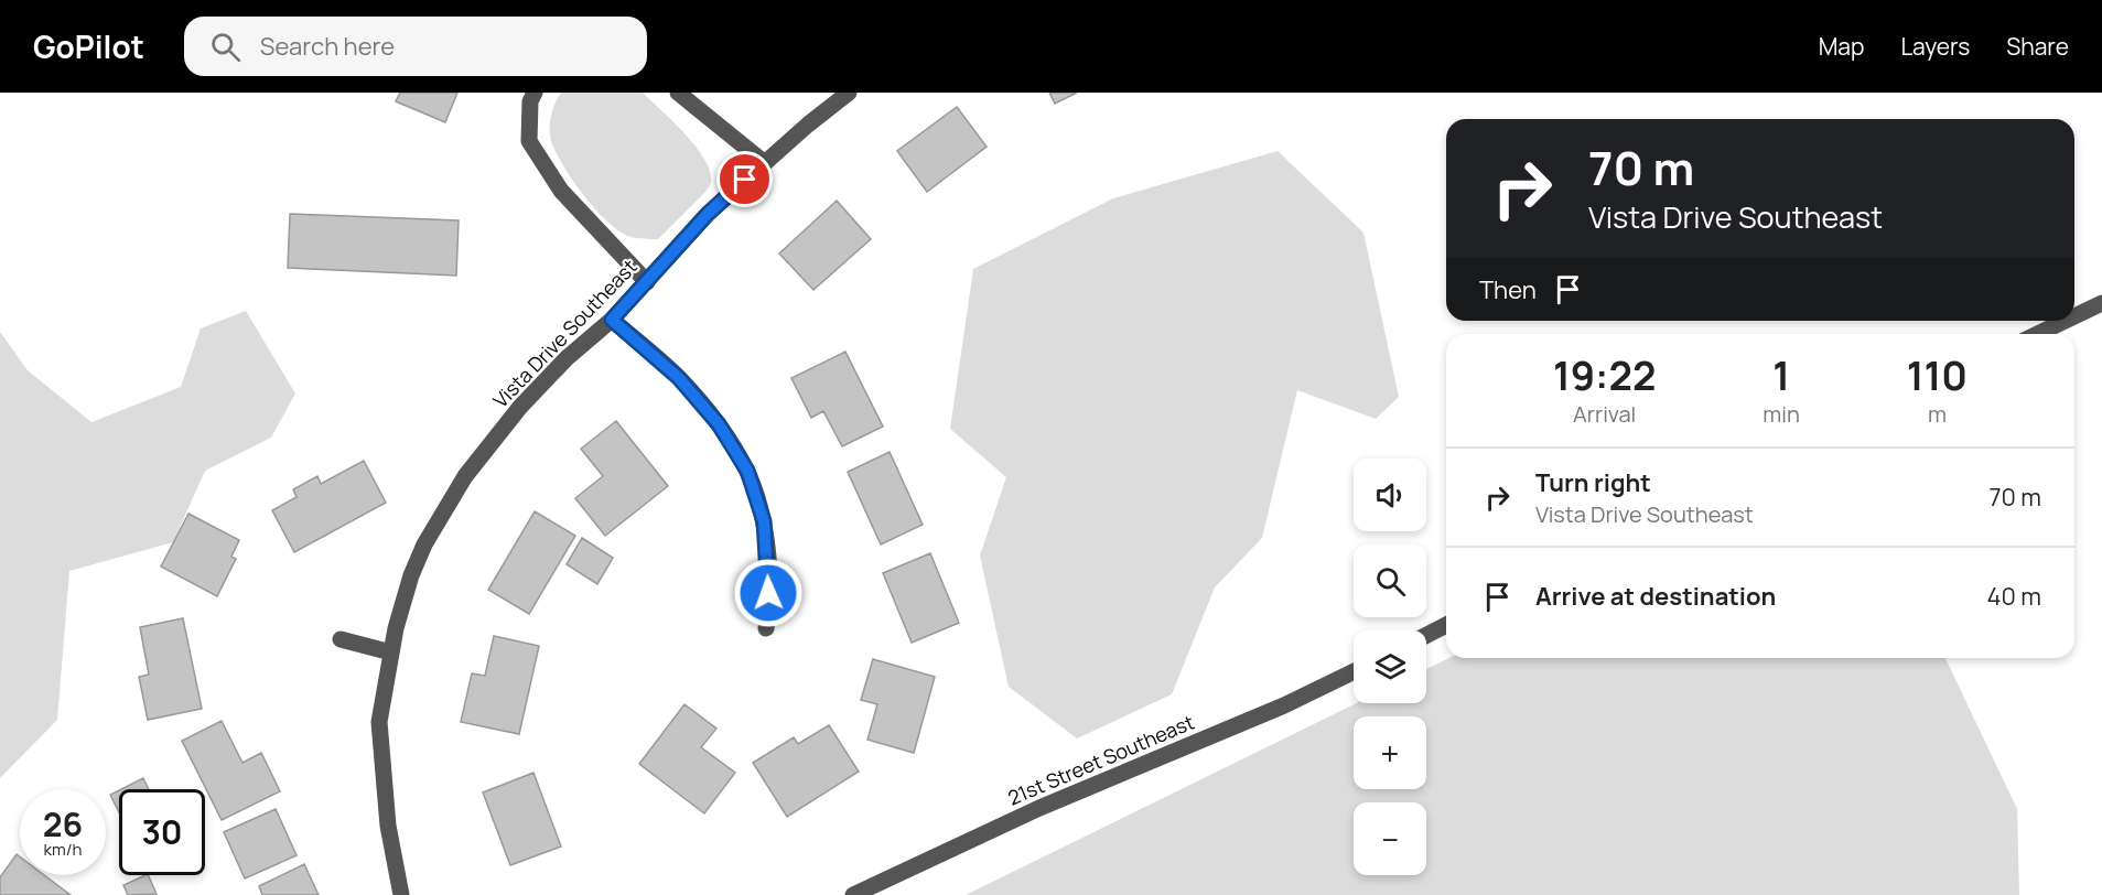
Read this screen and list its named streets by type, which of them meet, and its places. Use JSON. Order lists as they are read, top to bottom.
{
  "streets": {
    "street": ["Vista Drive Southeast", "21st Street Southeast"]
  },
  "page": {
    "header": "GoPilot",
    "search": "Search here",
    "nav": ["Map", "Layers", "Share"],
    "turn": ["70 m", "Vista Drive Southeast"],
    "then": "Then",
    "eta": [
      "19:22",
      "Arrival",
      "1",
      "min",
      "110",
      "m"
    ],
    "list": [
      {
        "name": "Turn right",
        "note": "Vista Drive Southeast",
        "value": "70 m"
      },
      {
        "name": "Arrive at destination",
        "value": "40 m"
      }
    ],
    "map_buttons": ["+", "−"],
    "speed": "26 km/h",
    "limit": "30"
  }
}
